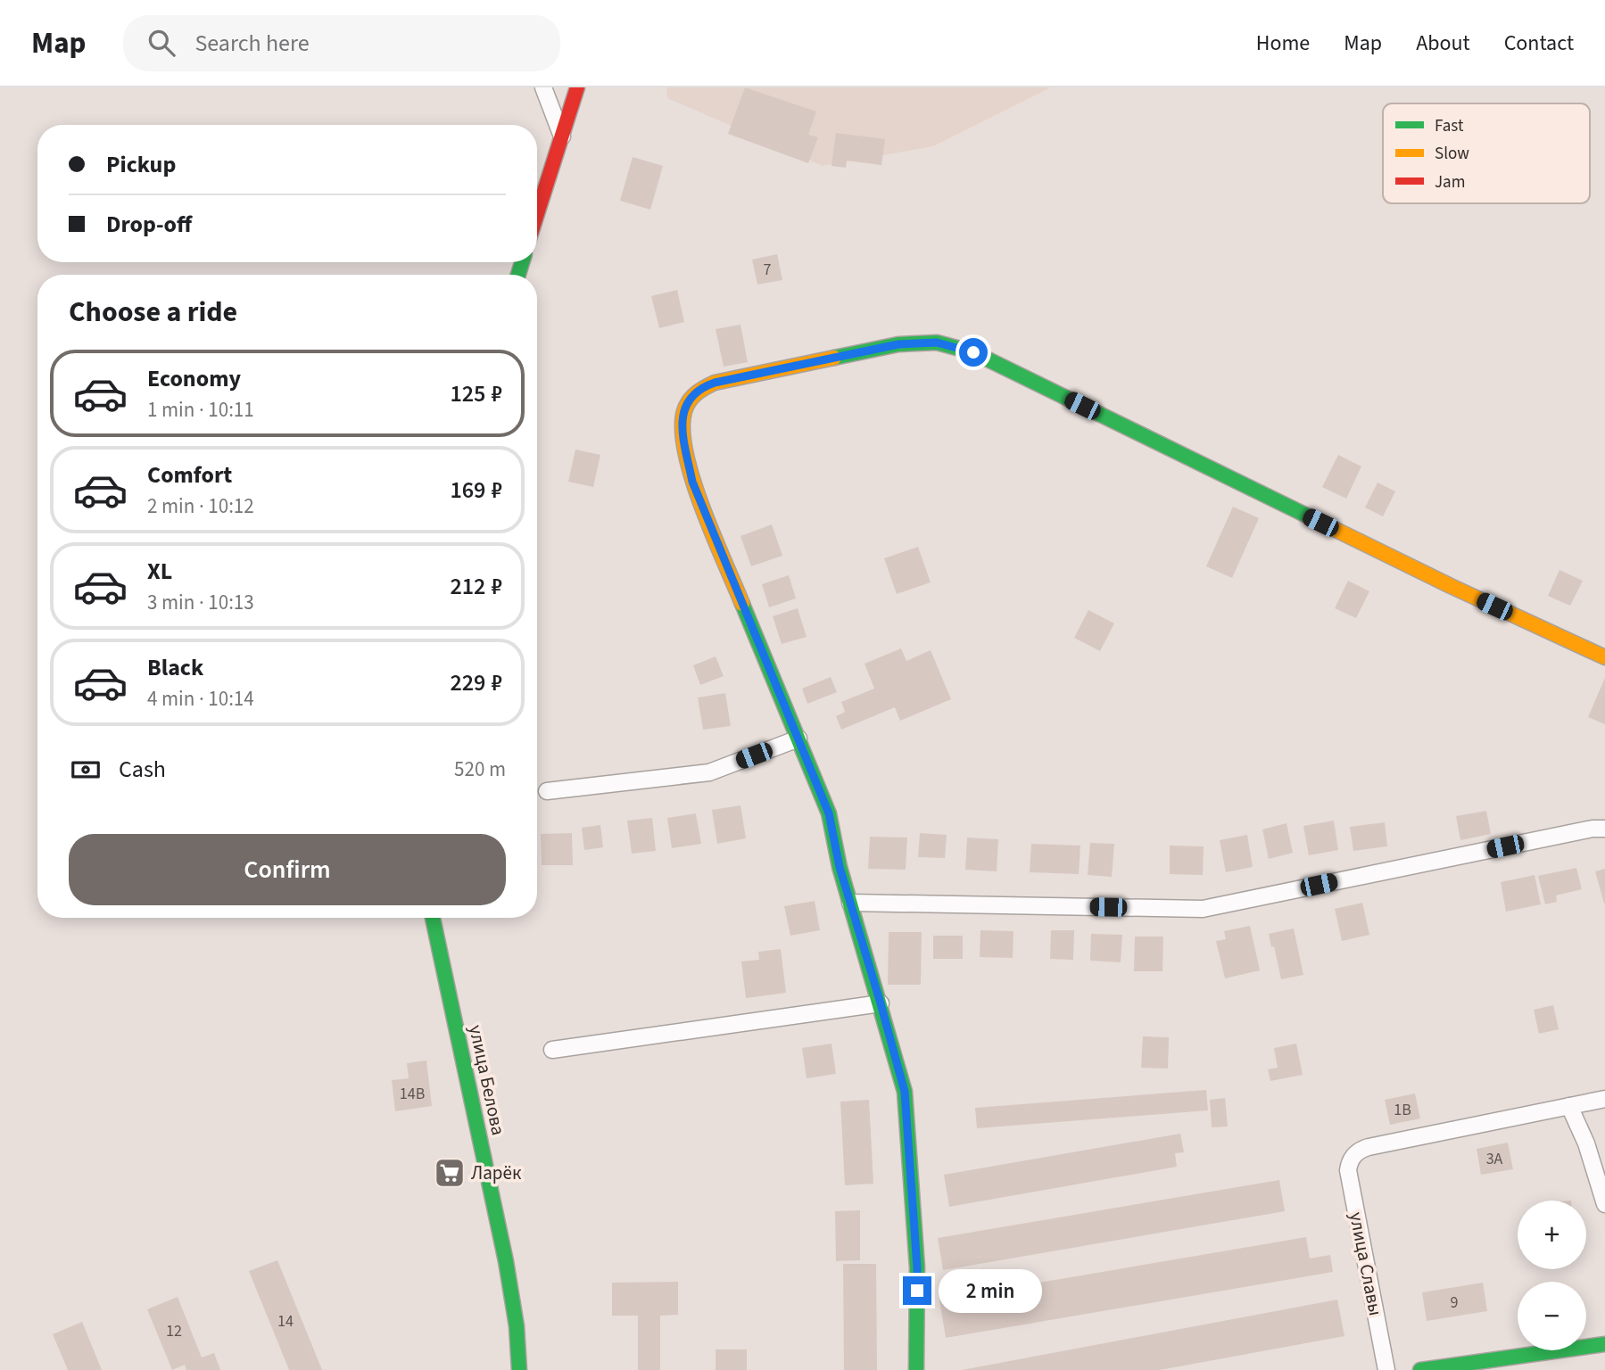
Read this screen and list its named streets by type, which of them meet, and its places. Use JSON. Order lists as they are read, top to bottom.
{
  "streets": {
    "street": ["улица Белова", "улица Славы"]
  },
  "places": {
    "supermarket": ["Ларёк"]
  },
  "house_numbers": [
    "7",
    "14В",
    "1В",
    "3А",
    "9",
    "14",
    "12"
  ],
  "legend": ["Fast", "Slow", "Jam"],
  "page": {
    "header": "Map",
    "search": "Search here",
    "nav": [
      "Home",
      "Map",
      "About",
      "Contact"
    ],
    "banner": ["Pickup", "Drop-off"],
    "heading": "Choose a ride",
    "list": [
      {
        "name": "Economy",
        "note": "1 min · 10:11",
        "value": "125 ₽"
      },
      {
        "name": "Comfort",
        "note": "2 min · 10:12",
        "value": "169 ₽"
      },
      {
        "name": "XL",
        "note": "3 min · 10:13",
        "value": "212 ₽"
      },
      {
        "name": "Black",
        "note": "4 min · 10:14",
        "value": "229 ₽"
      }
    ],
    "pay": ["Cash", "520 m"],
    "buttons": "Confirm",
    "map_buttons": ["+", "−"],
    "bubble": "2 min"
  }
}
